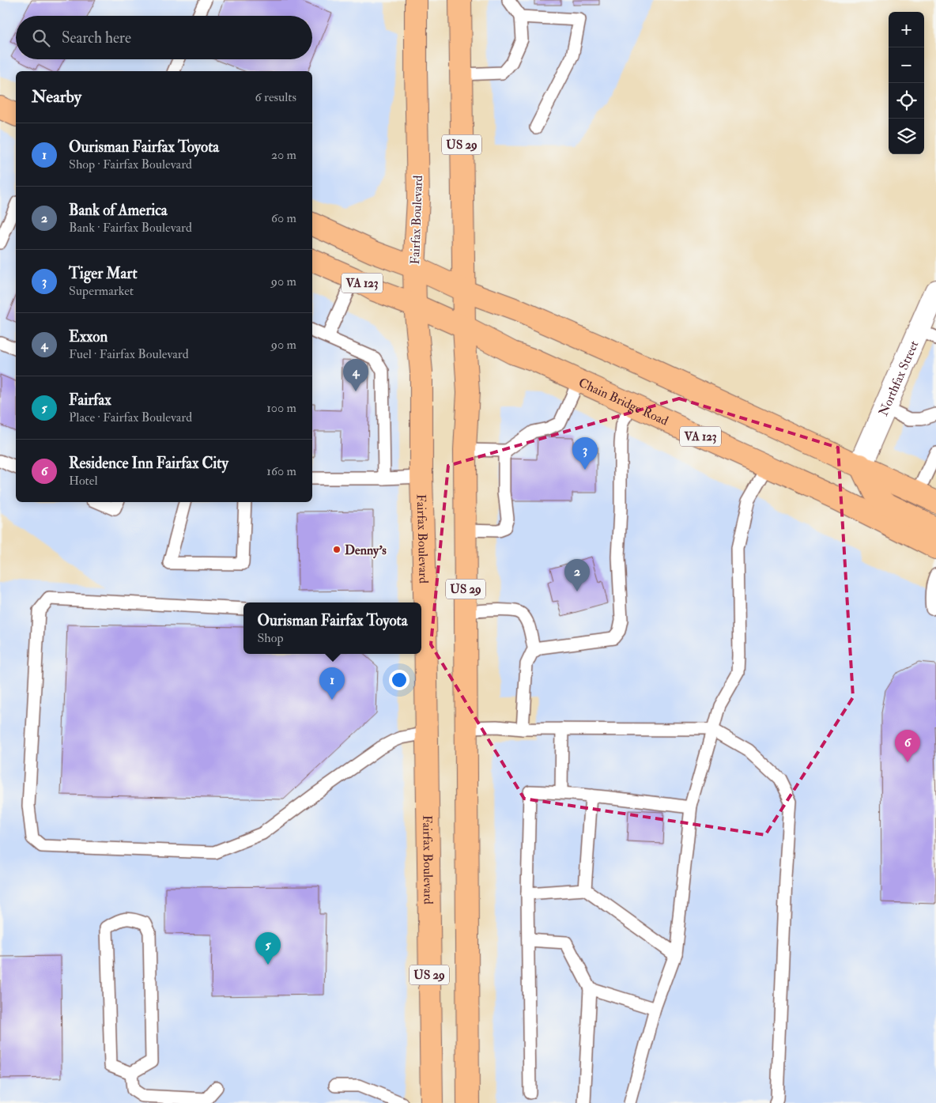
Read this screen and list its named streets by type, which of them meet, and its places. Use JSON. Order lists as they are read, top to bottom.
{
  "streets": {
    "main road": [
      "US 29",
      "Fairfax Boulevard",
      "VA 123",
      "Chain Bridge Road"
    ],
    "street": ["Northfax Street"]
  },
  "crossings": [
    ["US 29", "VA 123"],
    ["US 29", "Chain Bridge Road"],
    ["Fairfax Boulevard", "VA 123"],
    ["Fairfax Boulevard", "Chain Bridge Road"],
    ["VA 123", "Northfax Street"]
  ],
  "places": ["Denny's"],
  "page": {
    "map_buttons": ["+", "−"],
    "search": "Search here",
    "heading": ["Nearby", "6 results"],
    "list": [
      {
        "mark": "1",
        "name": "Ourisman Fairfax Toyota",
        "note": "Shop · Fairfax Boulevard",
        "value": "20 m"
      },
      {
        "mark": "2",
        "name": "Bank of America",
        "note": "Bank · Fairfax Boulevard",
        "value": "60 m"
      },
      {
        "mark": "3",
        "name": "Tiger Mart",
        "note": "Supermarket",
        "value": "90 m"
      },
      {
        "mark": "4",
        "name": "Exxon",
        "note": "Fuel · Fairfax Boulevard",
        "value": "90 m"
      },
      {
        "mark": "5",
        "name": "Fairfax",
        "note": "Place · Fairfax Boulevard",
        "value": "100 m"
      },
      {
        "mark": "6",
        "name": "Residence Inn Fairfax City",
        "note": "Hotel",
        "value": "160 m"
      }
    ],
    "pins": [
      "4",
      "3",
      "2",
      "1",
      "6",
      "5"
    ],
    "popup": ["Ourisman Fairfax Toyota", "Shop"]
  }
}
